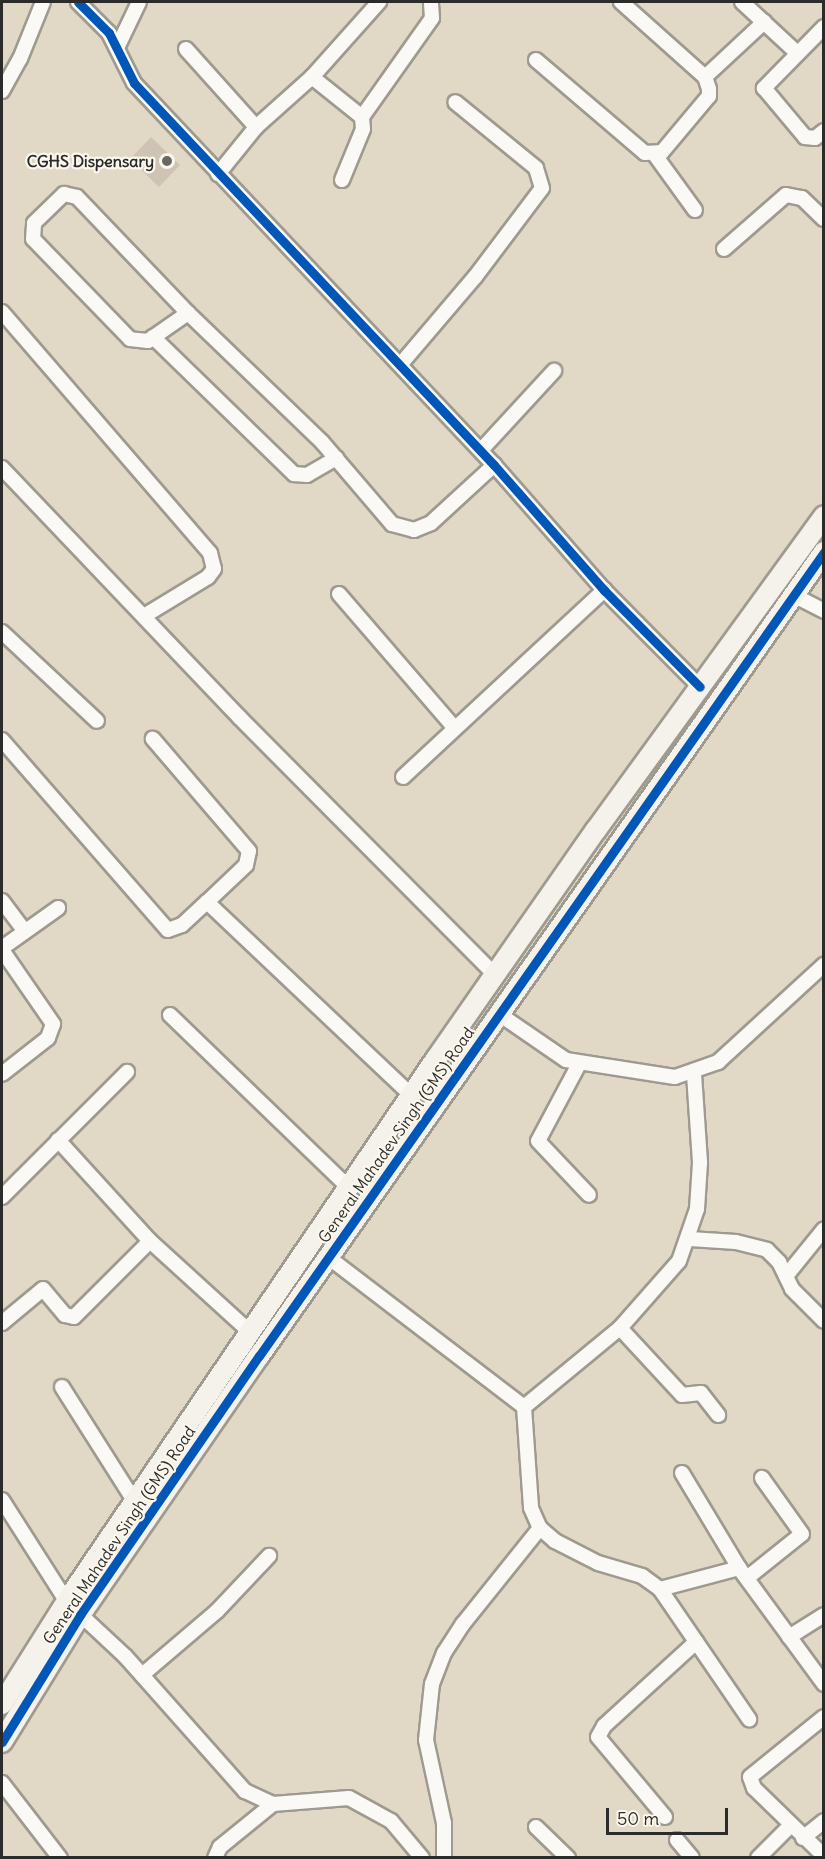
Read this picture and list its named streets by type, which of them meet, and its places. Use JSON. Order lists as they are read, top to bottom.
{
  "streets": {
    "street": ["General Mahadev Singh (GMS) Road"]
  },
  "places": ["CGHS Dispensary"],
  "scale_bar": "50 m"
}
